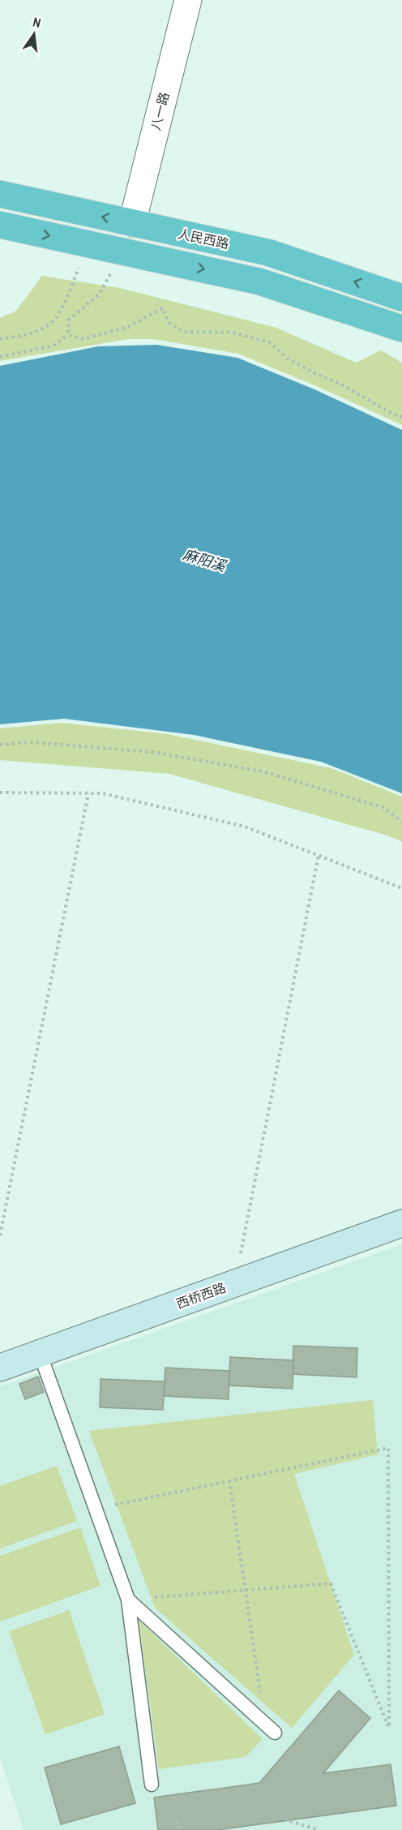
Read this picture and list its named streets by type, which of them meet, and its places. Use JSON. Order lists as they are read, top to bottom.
{
  "streets": {
    "highway": ["人民西路"],
    "main road": ["西桥西路"],
    "street": ["八一路"]
  },
  "crossings": [
    ["八一路", "人民西路"]
  ],
  "water": ["麻阳溪"],
  "north": "top"
}
